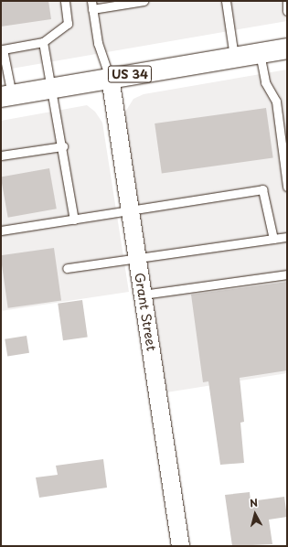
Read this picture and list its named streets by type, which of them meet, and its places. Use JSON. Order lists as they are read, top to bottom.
{
  "streets": {
    "main road": ["US 34"],
    "street": ["Grant Street"]
  },
  "crossings": [
    ["US 34", "Grant Street"]
  ],
  "north": "top"
}
